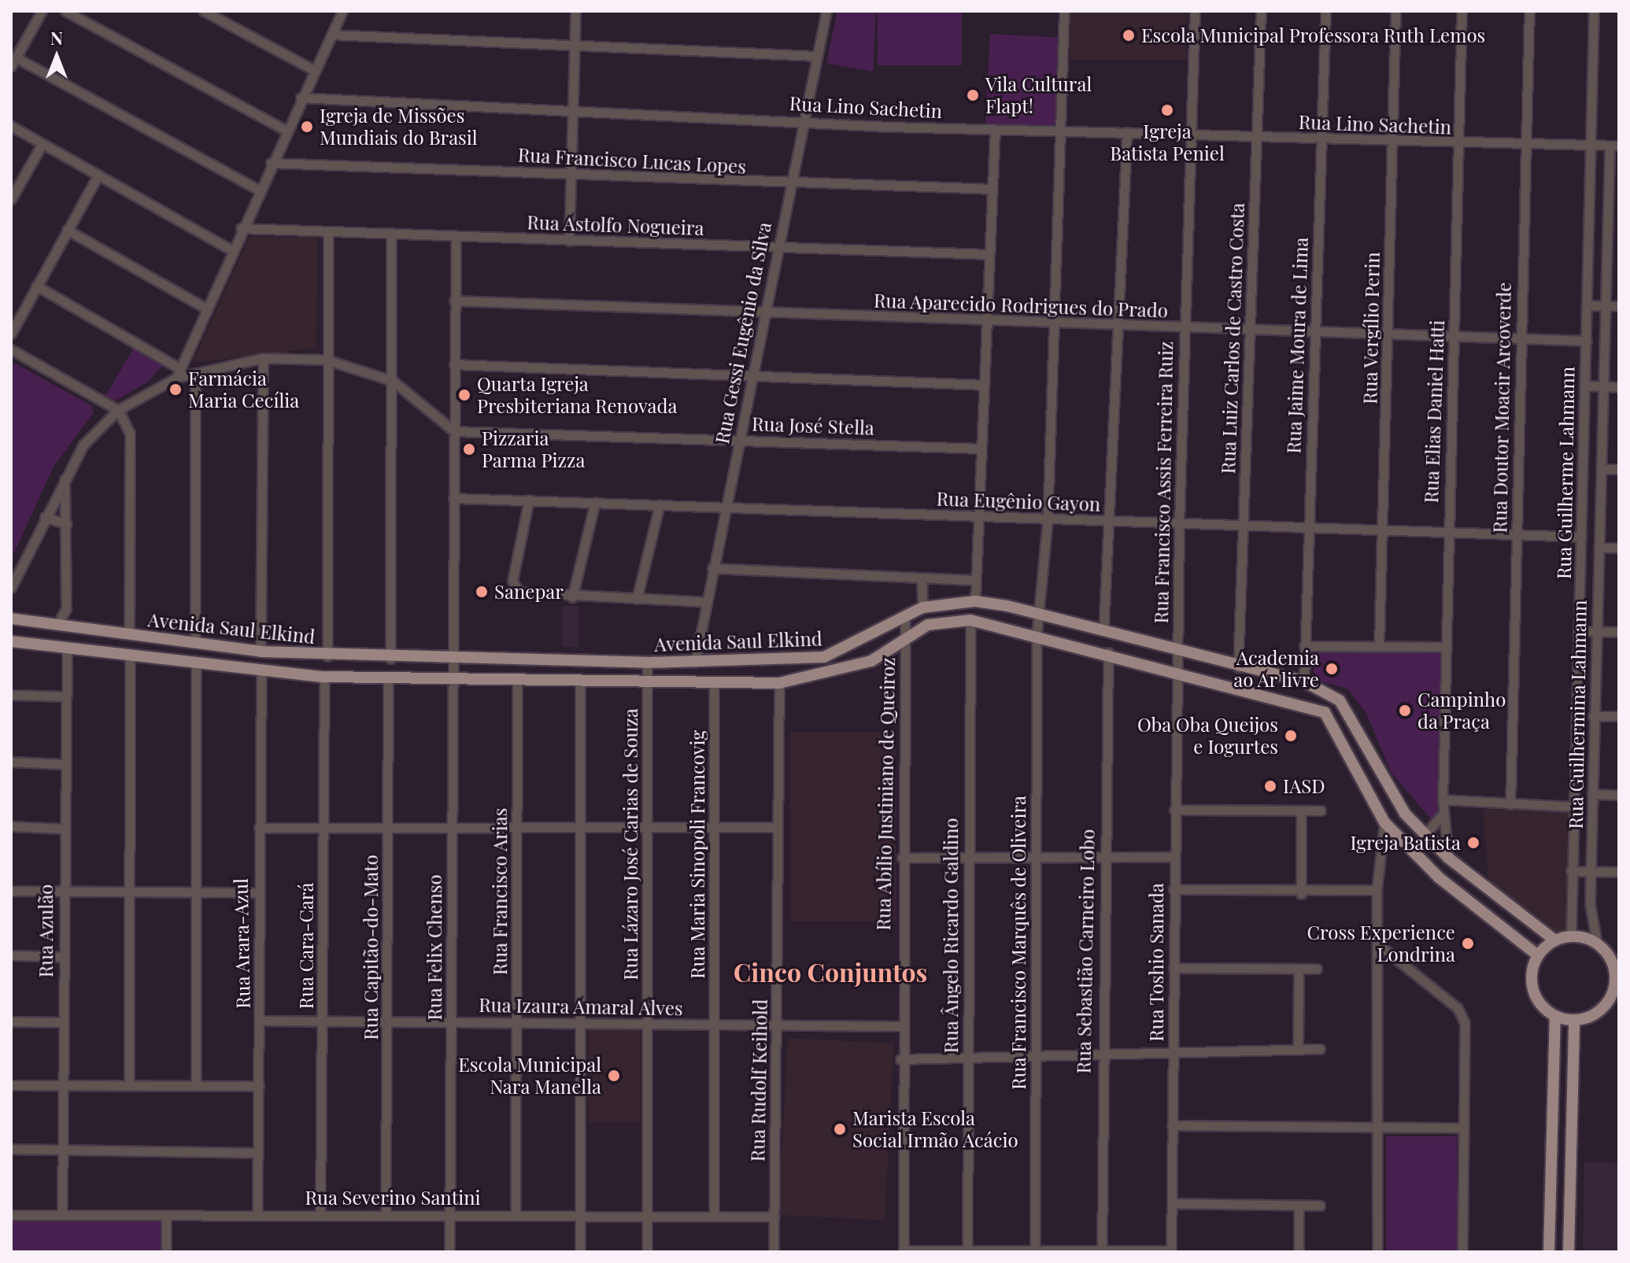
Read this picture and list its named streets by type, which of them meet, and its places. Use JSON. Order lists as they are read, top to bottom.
{
  "streets": {
    "main road": ["Avenida Saul Elkind"],
    "street": [
      "Rua Lino Sachetin",
      "Rua Francisco Lucas Lopes",
      "Rua Astolfo Nogueira",
      "Rua Aparecido Rodrigues do Prado",
      "Rua Vergílio Perin",
      "Rua Gessi Eugênio da Silva",
      "Rua Luiz Carlos de Castro Costa",
      "Rua Jaime Moura de Lima",
      "Rua Doutor Moacir Arcoverde",
      "Rua Elias Daniel Hatti",
      "Rua José Stella",
      "Rua Guilherme Lahmann",
      "Rua Francisco Assis Ferreira Ruiz",
      "Rua Eugênio Gayon",
      "Rua Guilhermina Lahmann",
      "Rua Abílio Justiniano de Queiroz",
      "Rua Lázaro José Carias de Souza",
      "Rua Maria Sinopoli Francovig",
      "Rua Francisco Arias",
      "Rua Azulão",
      "Rua Ângelo Ricardo Galdino",
      "Rua Francisco Marquês de Oliveira",
      "Rua Arara-Azul",
      "Rua Cara-Cará",
      "Rua Capitão-do-Mato",
      "Rua Felix Chenso",
      "Rua Sebastião Carneiro Lobo",
      "Rua Toshio Sanada",
      "Rua Izaura Amaral Alves",
      "Rua Rudolf Keihold",
      "Rua Severino Santini"
    ]
  },
  "crossings": [
    ["Rua Lino Sachetin", "Rua Vergílio Perin"],
    ["Rua Lino Sachetin", "Rua Gessi Eugênio da Silva"],
    ["Rua Lino Sachetin", "Rua Luiz Carlos de Castro Costa"],
    ["Rua Lino Sachetin", "Rua Jaime Moura de Lima"],
    ["Rua Lino Sachetin", "Rua Doutor Moacir Arcoverde"],
    ["Rua Lino Sachetin", "Rua Elias Daniel Hatti"],
    ["Rua Lino Sachetin", "Rua Guilherme Lahmann"],
    ["Rua Lino Sachetin", "Rua Francisco Assis Ferreira Ruiz"],
    ["Rua Lino Sachetin", "Rua Guilhermina Lahmann"],
    ["Rua Lino Sachetin", "Rua Francisco Marquês de Oliveira"],
    ["Rua Francisco Lucas Lopes", "Rua Gessi Eugênio da Silva"],
    ["Rua Astolfo Nogueira", "Rua Gessi Eugênio da Silva"],
    ["Rua Astolfo Nogueira", "Rua Felix Chenso"],
    ["Rua Aparecido Rodrigues do Prado", "Rua Vergílio Perin"],
    ["Rua Aparecido Rodrigues do Prado", "Rua Gessi Eugênio da Silva"],
    ["Rua Aparecido Rodrigues do Prado", "Rua Luiz Carlos de Castro Costa"],
    ["Rua Aparecido Rodrigues do Prado", "Rua Jaime Moura de Lima"],
    ["Rua Aparecido Rodrigues do Prado", "Rua Doutor Moacir Arcoverde"],
    ["Rua Aparecido Rodrigues do Prado", "Rua Elias Daniel Hatti"],
    ["Rua Aparecido Rodrigues do Prado", "Rua Guilherme Lahmann"],
    ["Rua Aparecido Rodrigues do Prado", "Rua Francisco Assis Ferreira Ruiz"],
    ["Rua Aparecido Rodrigues do Prado", "Rua Francisco Marquês de Oliveira"],
    ["Rua Aparecido Rodrigues do Prado", "Rua Felix Chenso"],
    ["Rua Vergílio Perin", "Rua Eugênio Gayon"],
    ["Rua Gessi Eugênio da Silva", "Rua José Stella"],
    ["Rua Gessi Eugênio da Silva", "Rua Eugênio Gayon"],
    ["Rua Gessi Eugênio da Silva", "Avenida Saul Elkind"],
    ["Rua Luiz Carlos de Castro Costa", "Rua Eugênio Gayon"],
    ["Rua Luiz Carlos de Castro Costa", "Avenida Saul Elkind"],
    ["Rua Jaime Moura de Lima", "Rua Eugênio Gayon"],
    ["Rua Jaime Moura de Lima", "Avenida Saul Elkind"],
    ["Rua Doutor Moacir Arcoverde", "Rua Eugênio Gayon"],
    ["Rua Elias Daniel Hatti", "Rua Eugênio Gayon"],
    ["Rua Elias Daniel Hatti", "Avenida Saul Elkind"],
    ["Rua José Stella", "Rua Felix Chenso"],
    ["Rua Guilherme Lahmann", "Rua Eugênio Gayon"],
    ["Rua Guilherme Lahmann", "Avenida Saul Elkind"],
    ["Rua Guilherme Lahmann", "Rua Guilhermina Lahmann"],
    ["Rua Francisco Assis Ferreira Ruiz", "Rua Eugênio Gayon"],
    ["Rua Francisco Assis Ferreira Ruiz", "Avenida Saul Elkind"],
    ["Rua Francisco Assis Ferreira Ruiz", "Rua Toshio Sanada"],
    ["Rua Eugênio Gayon", "Rua Francisco Marquês de Oliveira"],
    ["Rua Eugênio Gayon", "Rua Felix Chenso"],
    ["Avenida Saul Elkind", "Rua Guilhermina Lahmann"],
    ["Avenida Saul Elkind", "Rua Abílio Justiniano de Queiroz"],
    ["Avenida Saul Elkind", "Rua Lázaro José Carias de Souza"],
    ["Avenida Saul Elkind", "Rua Maria Sinopoli Francovig"],
    ["Avenida Saul Elkind", "Rua Francisco Arias"],
    ["Avenida Saul Elkind", "Rua Azulão"],
    ["Avenida Saul Elkind", "Rua Ângelo Ricardo Galdino"],
    ["Avenida Saul Elkind", "Rua Francisco Marquês de Oliveira"],
    ["Avenida Saul Elkind", "Rua Arara-Azul"],
    ["Avenida Saul Elkind", "Rua Cara-Cará"],
    ["Avenida Saul Elkind", "Rua Capitão-do-Mato"],
    ["Avenida Saul Elkind", "Rua Felix Chenso"],
    ["Avenida Saul Elkind", "Rua Sebastião Carneiro Lobo"],
    ["Avenida Saul Elkind", "Rua Toshio Sanada"],
    ["Avenida Saul Elkind", "Rua Rudolf Keihold"],
    ["Rua Abílio Justiniano de Queiroz", "Rua Izaura Amaral Alves"],
    ["Rua Lázaro José Carias de Souza", "Rua Izaura Amaral Alves"],
    ["Rua Lázaro José Carias de Souza", "Rua Severino Santini"],
    ["Rua Maria Sinopoli Francovig", "Rua Izaura Amaral Alves"],
    ["Rua Maria Sinopoli Francovig", "Rua Severino Santini"],
    ["Rua Francisco Arias", "Rua Izaura Amaral Alves"],
    ["Rua Francisco Arias", "Rua Severino Santini"],
    ["Rua Azulão", "Rua Severino Santini"],
    ["Rua Arara-Azul", "Rua Izaura Amaral Alves"],
    ["Rua Arara-Azul", "Rua Severino Santini"],
    ["Rua Cara-Cará", "Rua Izaura Amaral Alves"],
    ["Rua Cara-Cará", "Rua Severino Santini"],
    ["Rua Capitão-do-Mato", "Rua Izaura Amaral Alves"],
    ["Rua Capitão-do-Mato", "Rua Severino Santini"],
    ["Rua Felix Chenso", "Rua Izaura Amaral Alves"],
    ["Rua Felix Chenso", "Rua Severino Santini"],
    ["Rua Izaura Amaral Alves", "Rua Rudolf Keihold"],
    ["Rua Rudolf Keihold", "Rua Severino Santini"]
  ],
  "districts": ["Cinco Conjuntos"],
  "places": [
    "Escola Municipal Professora Ruth Lemos",
    "Vila Cultural Flapt!",
    "Igreja Batista Peniel",
    "Igreja de Missões Mundiais do Brasil",
    "Farmácia Maria Cecília",
    "Quarta Igreja Presbiteriana Renovada",
    "Pizzaria Parma Pizza",
    "Sanepar",
    "Academia ao Ar livre",
    "Campinho da Praça",
    "Oba Oba Queijos e Iogurtes",
    "IASD",
    "Igreja Batista",
    "Cross Experience Londrina",
    "Escola Municipal Nara Manella",
    "Marista Escola Social Irmão Acácio"
  ],
  "north": "top"
}
